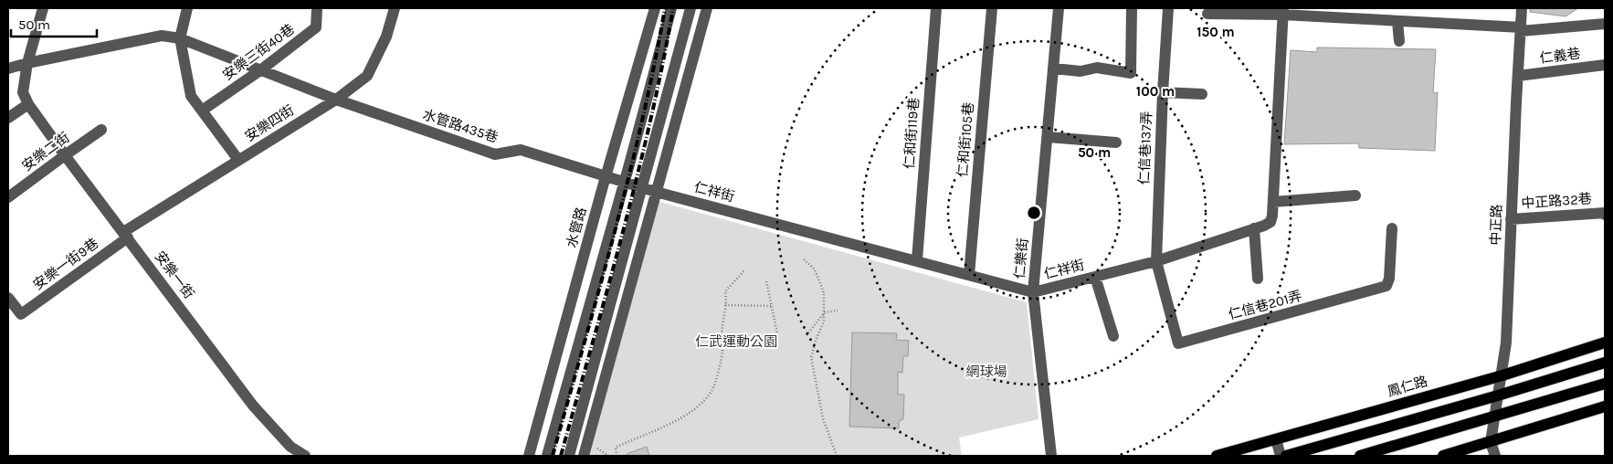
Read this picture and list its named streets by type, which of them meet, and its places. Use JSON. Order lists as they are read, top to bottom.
{
  "streets": {
    "main road": ["鳳仁路"],
    "street": [
      "安樂三街40巷",
      "仁義巷",
      "安樂四街",
      "水管路435巷",
      "仁和街119巷",
      "仁和街105巷",
      "仁信巷137弄",
      "安樂二街",
      "仁祥街",
      "中正路32巷",
      "中正路",
      "水管路",
      "仁樂街",
      "安樂一街9巷",
      "安樂一街",
      "仁信巷201弄"
    ]
  },
  "crossings": [
    ["安樂三街40巷", "水管路435巷"],
    ["仁義巷", "中正路"],
    ["安樂四街", "水管路435巷"],
    ["安樂四街", "安樂一街9巷"],
    ["安樂四街", "安樂一街"],
    ["水管路435巷", "仁祥街"],
    ["水管路435巷", "水管路"],
    ["水管路435巷", "安樂一街"],
    ["仁和街119巷", "仁祥街"],
    ["仁和街105巷", "仁祥街"],
    ["仁信巷137弄", "仁祥街"],
    ["仁信巷137弄", "仁信巷201弄"],
    ["安樂二街", "安樂一街"],
    ["仁祥街", "仁樂街"],
    ["仁祥街", "仁信巷201弄"],
    ["中正路32巷", "中正路"],
    ["中正路", "鳳仁路"],
    ["安樂一街9巷", "安樂一街"]
  ],
  "parks": ["仁武運動公園", "網球場"],
  "scale_bar": "50 m",
  "rings": ["150 m", "100 m", "50 m"]
}
